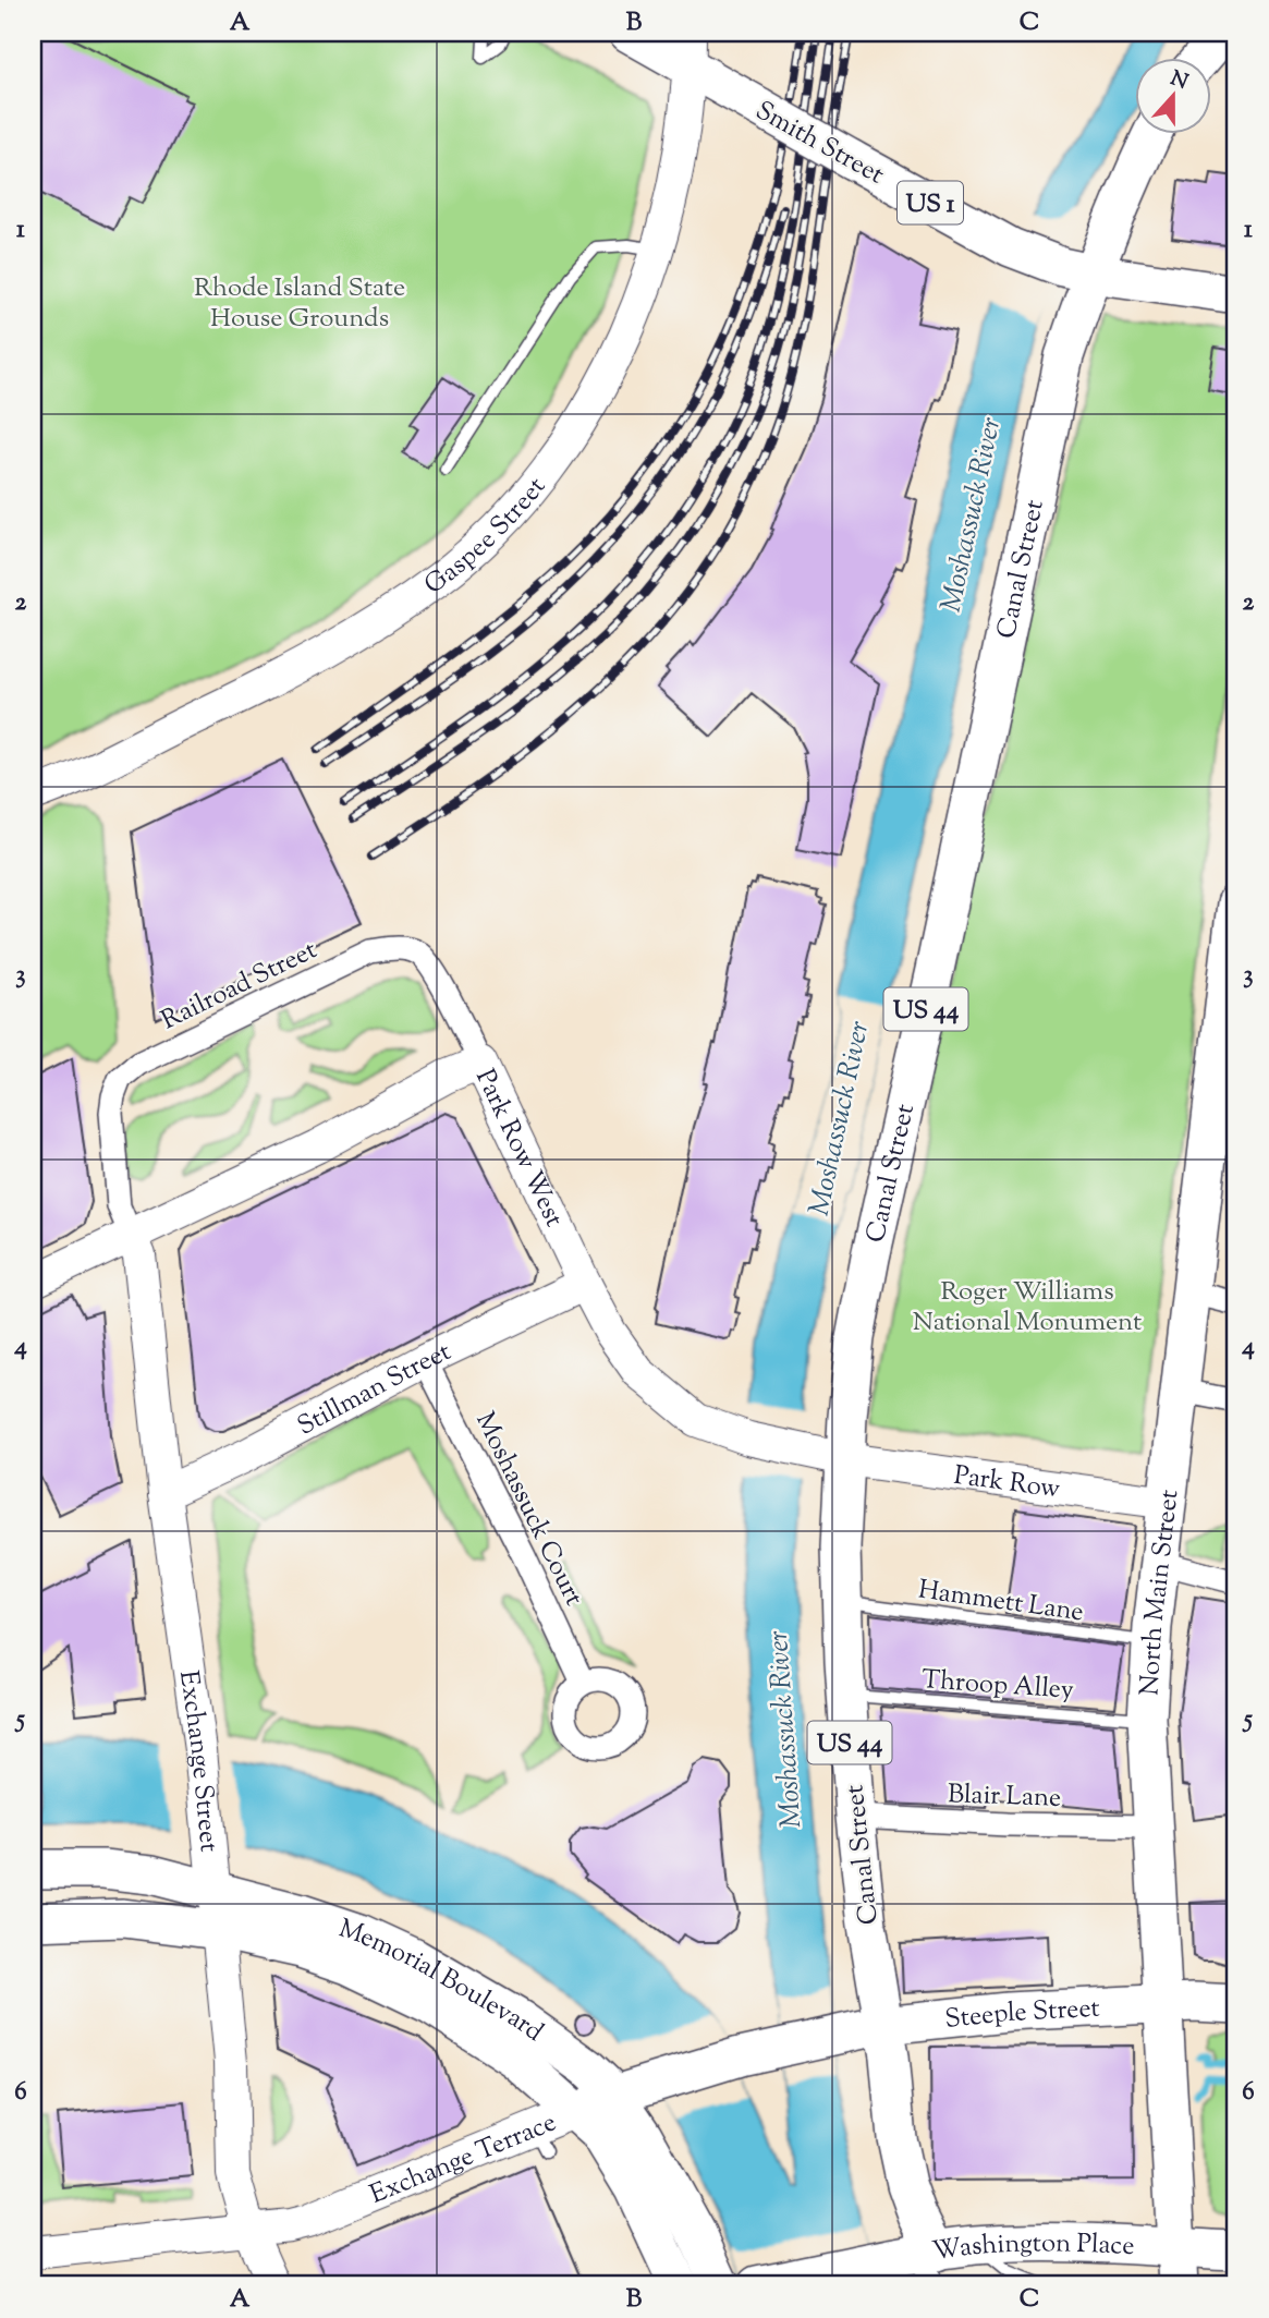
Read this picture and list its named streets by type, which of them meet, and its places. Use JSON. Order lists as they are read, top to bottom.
{
  "streets": {
    "main road": [
      "Smith Street",
      "US 1",
      "Canal Street",
      "US 44",
      "North Main Street",
      "Memorial Boulevard",
      "Steeple Street",
      "Exchange Terrace",
      "Washington Place"
    ],
    "street": [
      "Gaspee Street",
      "Railroad Street",
      "Park Row West",
      "Stillman Street",
      "Park Row",
      "Moshassuck Court",
      "Exchange Street",
      "Blair Lane"
    ],
    "lane": ["Hammett Lane", "Throop Alley"]
  },
  "crossings": [
    ["Smith Street", "Gaspee Street"],
    ["Smith Street", "Canal Street"],
    ["Canal Street", "Park Row West"],
    ["Canal Street", "Park Row"],
    ["Canal Street", "Hammett Lane"],
    ["Canal Street", "Throop Alley"],
    ["Canal Street", "Blair Lane"],
    ["Canal Street", "Steeple Street"],
    ["Canal Street", "Exchange Terrace"],
    ["Canal Street", "Washington Place"],
    ["Railroad Street", "Park Row West"],
    ["Railroad Street", "Exchange Street"],
    ["Park Row West", "Stillman Street"],
    ["Park Row West", "Park Row"],
    ["Park Row West", "Exchange Street"],
    ["Stillman Street", "Moshassuck Court"],
    ["Stillman Street", "Exchange Street"],
    ["Park Row", "North Main Street"],
    ["North Main Street", "Hammett Lane"],
    ["North Main Street", "Throop Alley"],
    ["North Main Street", "Blair Lane"],
    ["North Main Street", "Steeple Street"],
    ["North Main Street", "Washington Place"],
    ["Exchange Street", "Memorial Boulevard"],
    ["Exchange Street", "Exchange Terrace"],
    ["Memorial Boulevard", "Exchange Terrace"],
    ["Steeple Street", "Exchange Terrace"]
  ],
  "water": ["Moshassuck River"],
  "parks": ["Rhode Island State House Grounds", "Roger Williams National Monument"],
  "north": "top",
  "grid": {
    "columns": ["A", "B", "C"],
    "rows": [
      "1",
      "2",
      "3",
      "4",
      "5",
      "6"
    ]
  }
}
